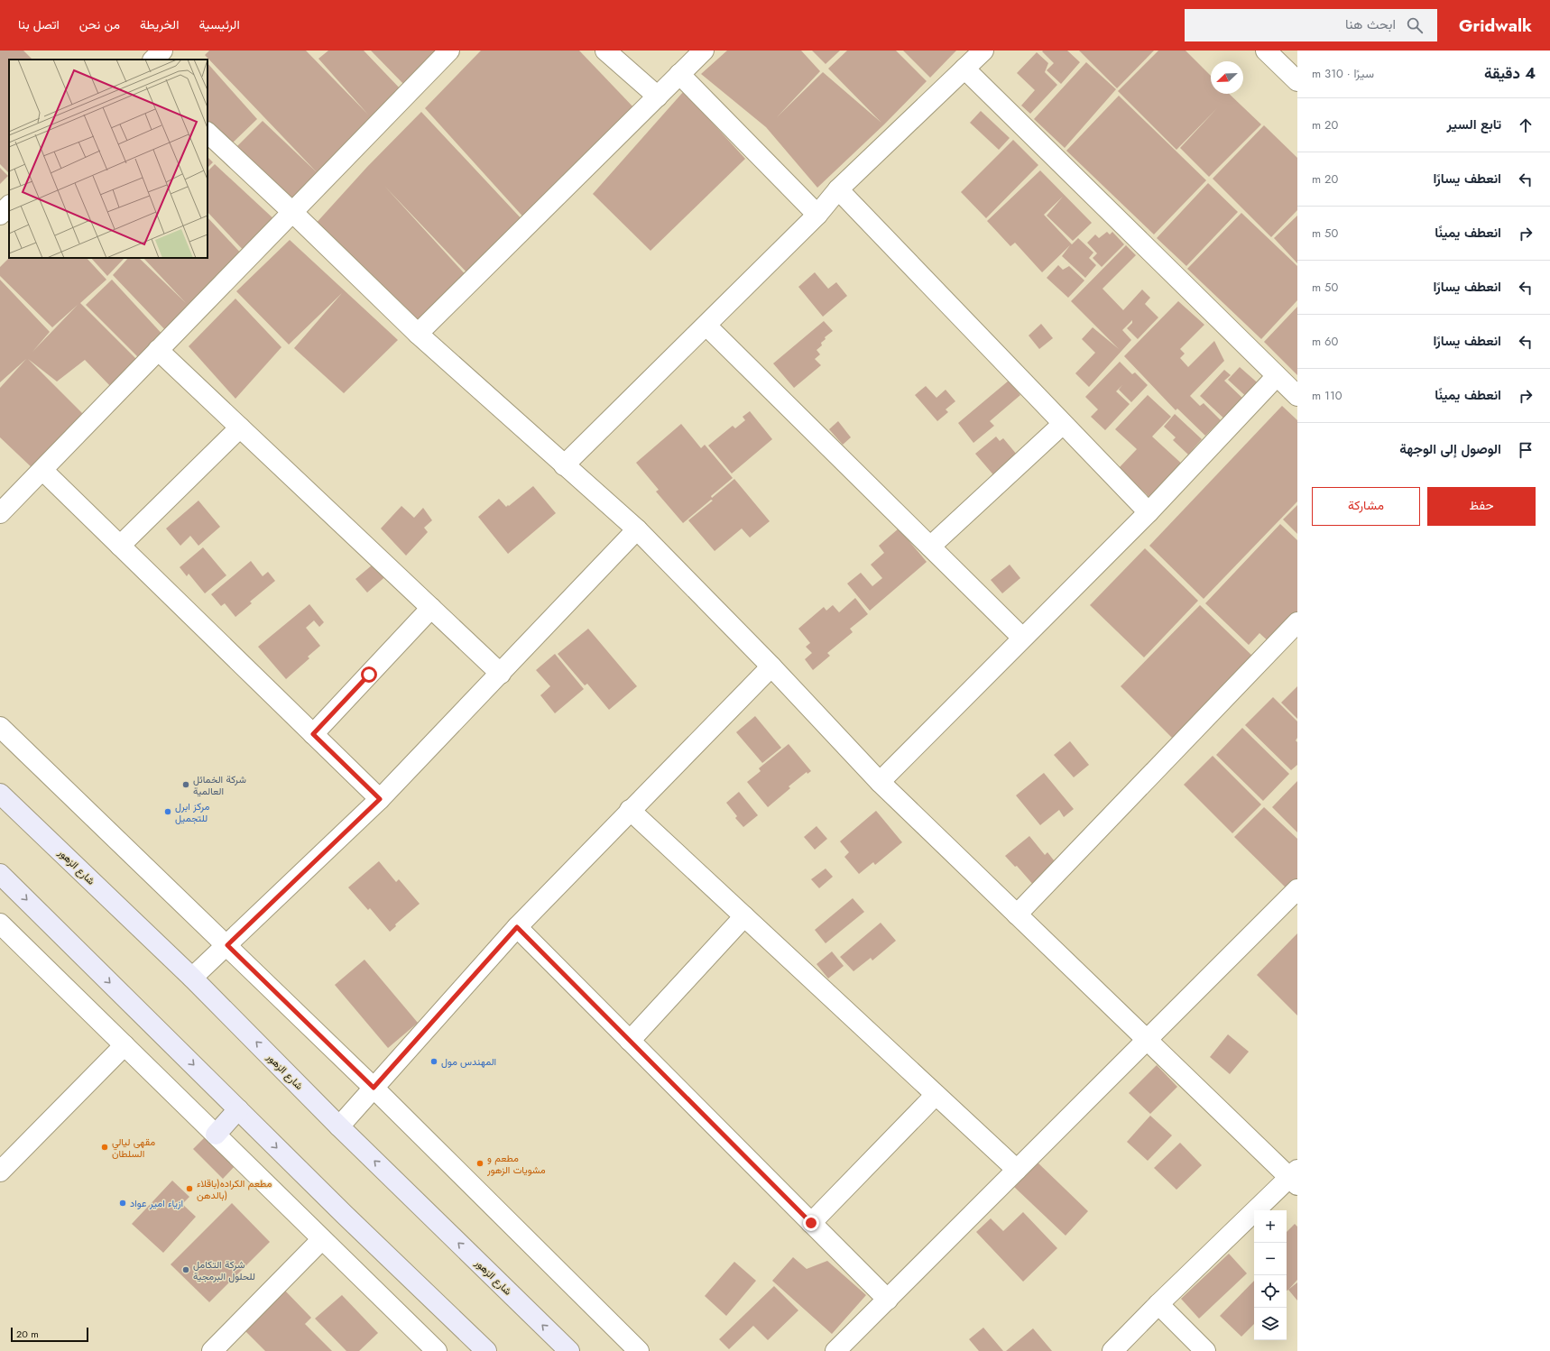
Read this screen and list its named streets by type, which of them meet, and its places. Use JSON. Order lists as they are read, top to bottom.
{
  "streets": {
    "main road": ["شارع الزهور"]
  },
  "places": [
    "شركة الخمائل العالمية",
    "مركز ابرل للتجميل",
    "المهندس مول",
    "مقهى ليالي السلطان",
    "مطعم و مشويات الزهور",
    "مطعم الكراده(باقلاء بالدهن)",
    "ازياء امير عواد",
    "شركة التكامل للحلول البرمجية"
  ],
  "scale_bar": "20 m",
  "north": "bottom left",
  "page": {
    "header": "Gridwalk",
    "search": "ابحث هنا",
    "nav": [
      "الرئيسية",
      "الخريطة",
      "من نحن",
      "اتصل بنا"
    ],
    "heading": ["4 دقيقة", "سيرًا · 310 m"],
    "list": [
      ["تابع السير", "20 m"],
      ["انعطف يسارًا", "20 m"],
      ["انعطف يمينًا", "50 m"],
      ["انعطف يسارًا", "50 m"],
      ["انعطف يسارًا", "60 m"],
      ["انعطف يمينًا", "110 m"],
      "الوصول إلى الوجهة"
    ],
    "buttons": ["حفظ", "مشاركة"],
    "map_buttons": ["+", "−"],
    "scale": "20 m"
  }
}
